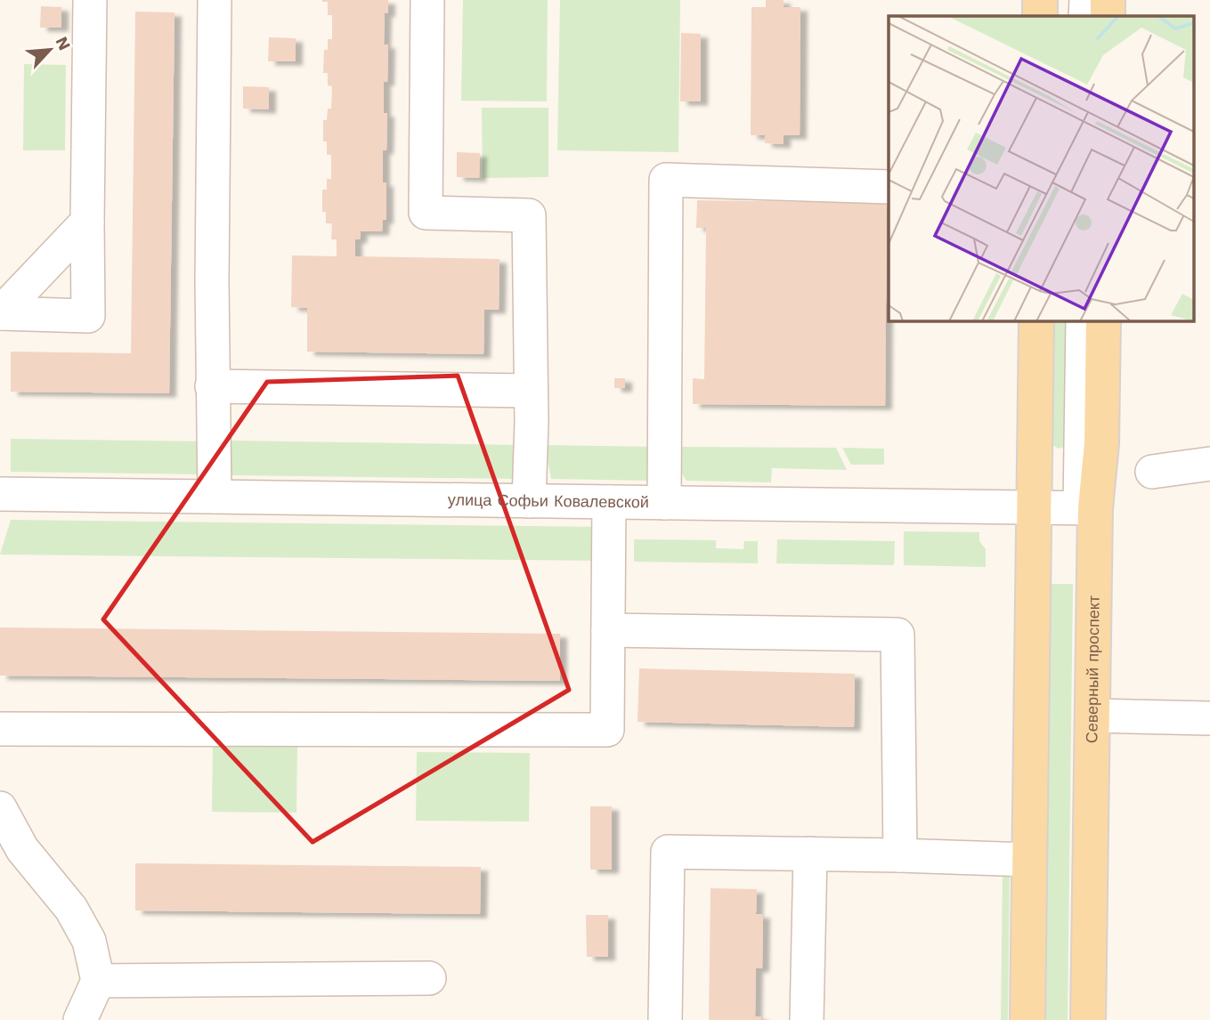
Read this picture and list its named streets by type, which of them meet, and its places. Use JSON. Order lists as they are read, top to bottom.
{
  "streets": {
    "main road": ["Северный проспект"],
    "street": ["улица Софьи Ковалевской"]
  },
  "crossings": [
    ["улица Софьи Ковалевской", "Северный проспект"]
  ],
  "north": "top right"
}
